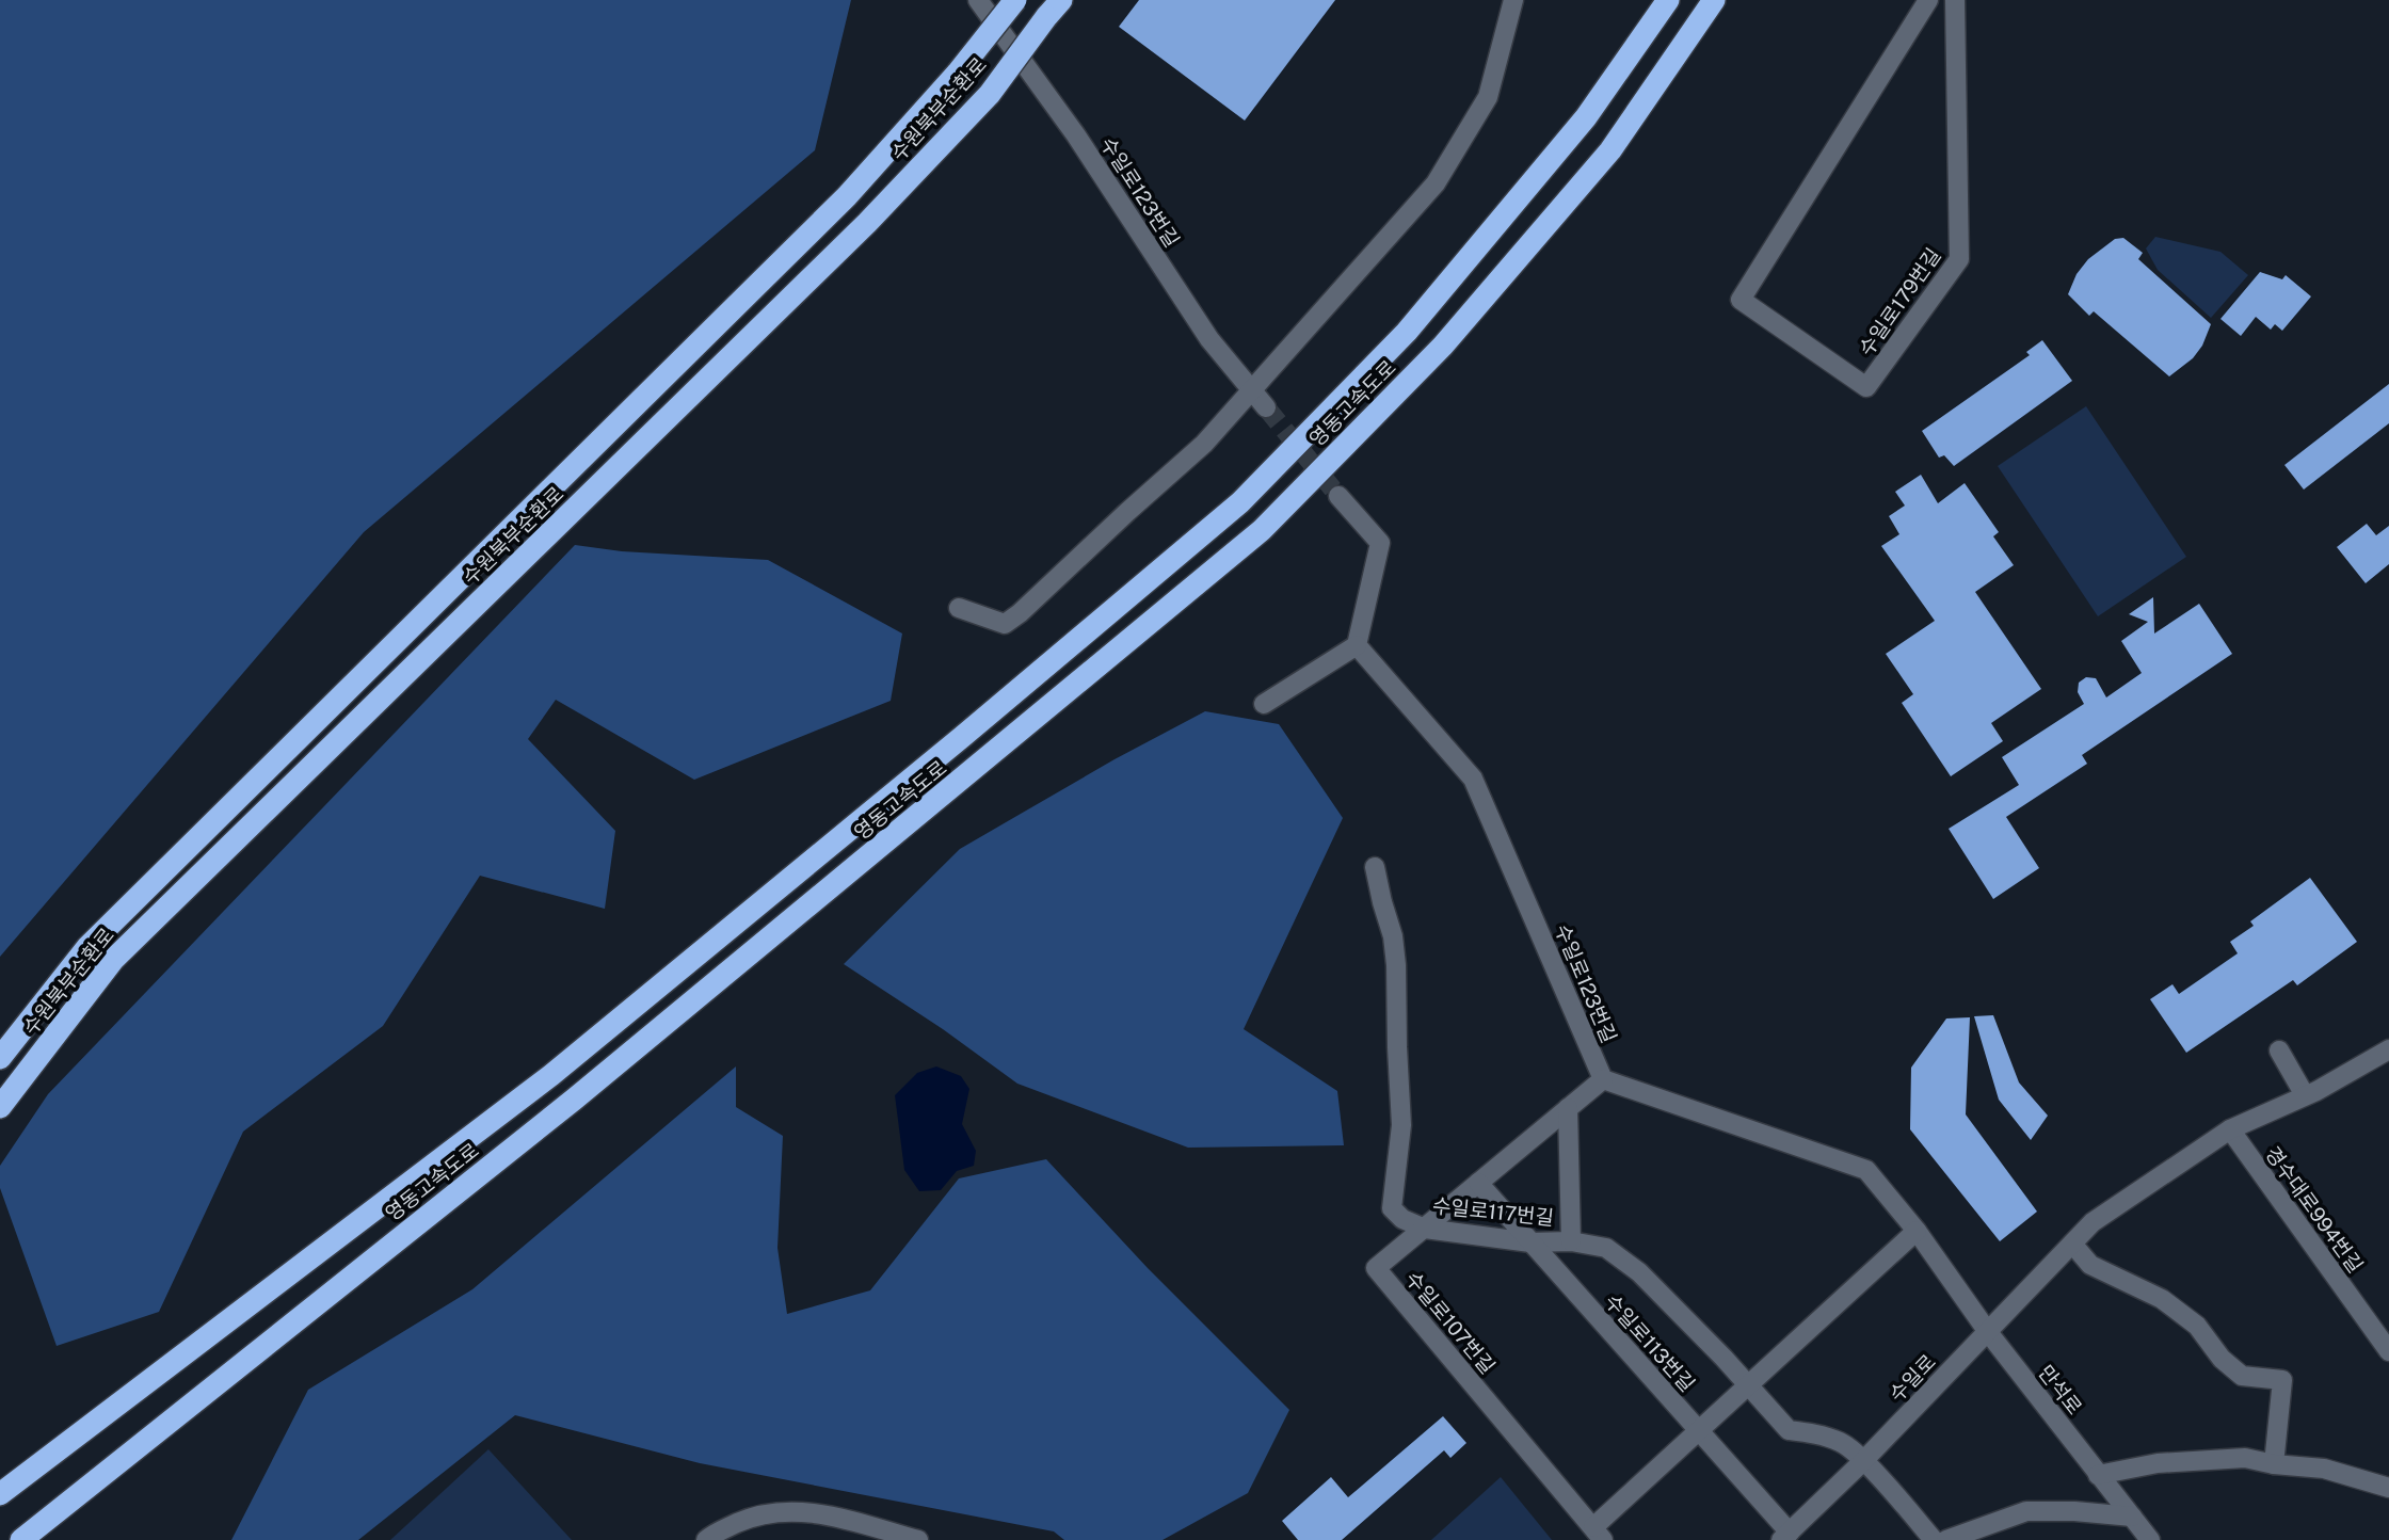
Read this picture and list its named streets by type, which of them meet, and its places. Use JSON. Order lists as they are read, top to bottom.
{
  "streets": {
    "highway": ["수원북부순환로", "영동고속도로"],
    "street": [
      "수일로123번길",
      "수일로179번길",
      "경수대로994번길",
      "수일로117번길",
      "수일로107번길",
      "수일로113번길",
      "수일로",
      "만석로"
    ]
  },
  "crossings": [
    ["수일로123번길", "수일로107번길"],
    ["경수대로994번길", "수일로"],
    ["수일로117번길", "수일로107번길"],
    ["수일로117번길", "수일로113번길"],
    ["수일로117번길", "수일로"],
    ["수일로107번길", "수일로113번길"],
    ["수일로113번길", "수일로"],
    ["수일로", "만석로"]
  ]
}
